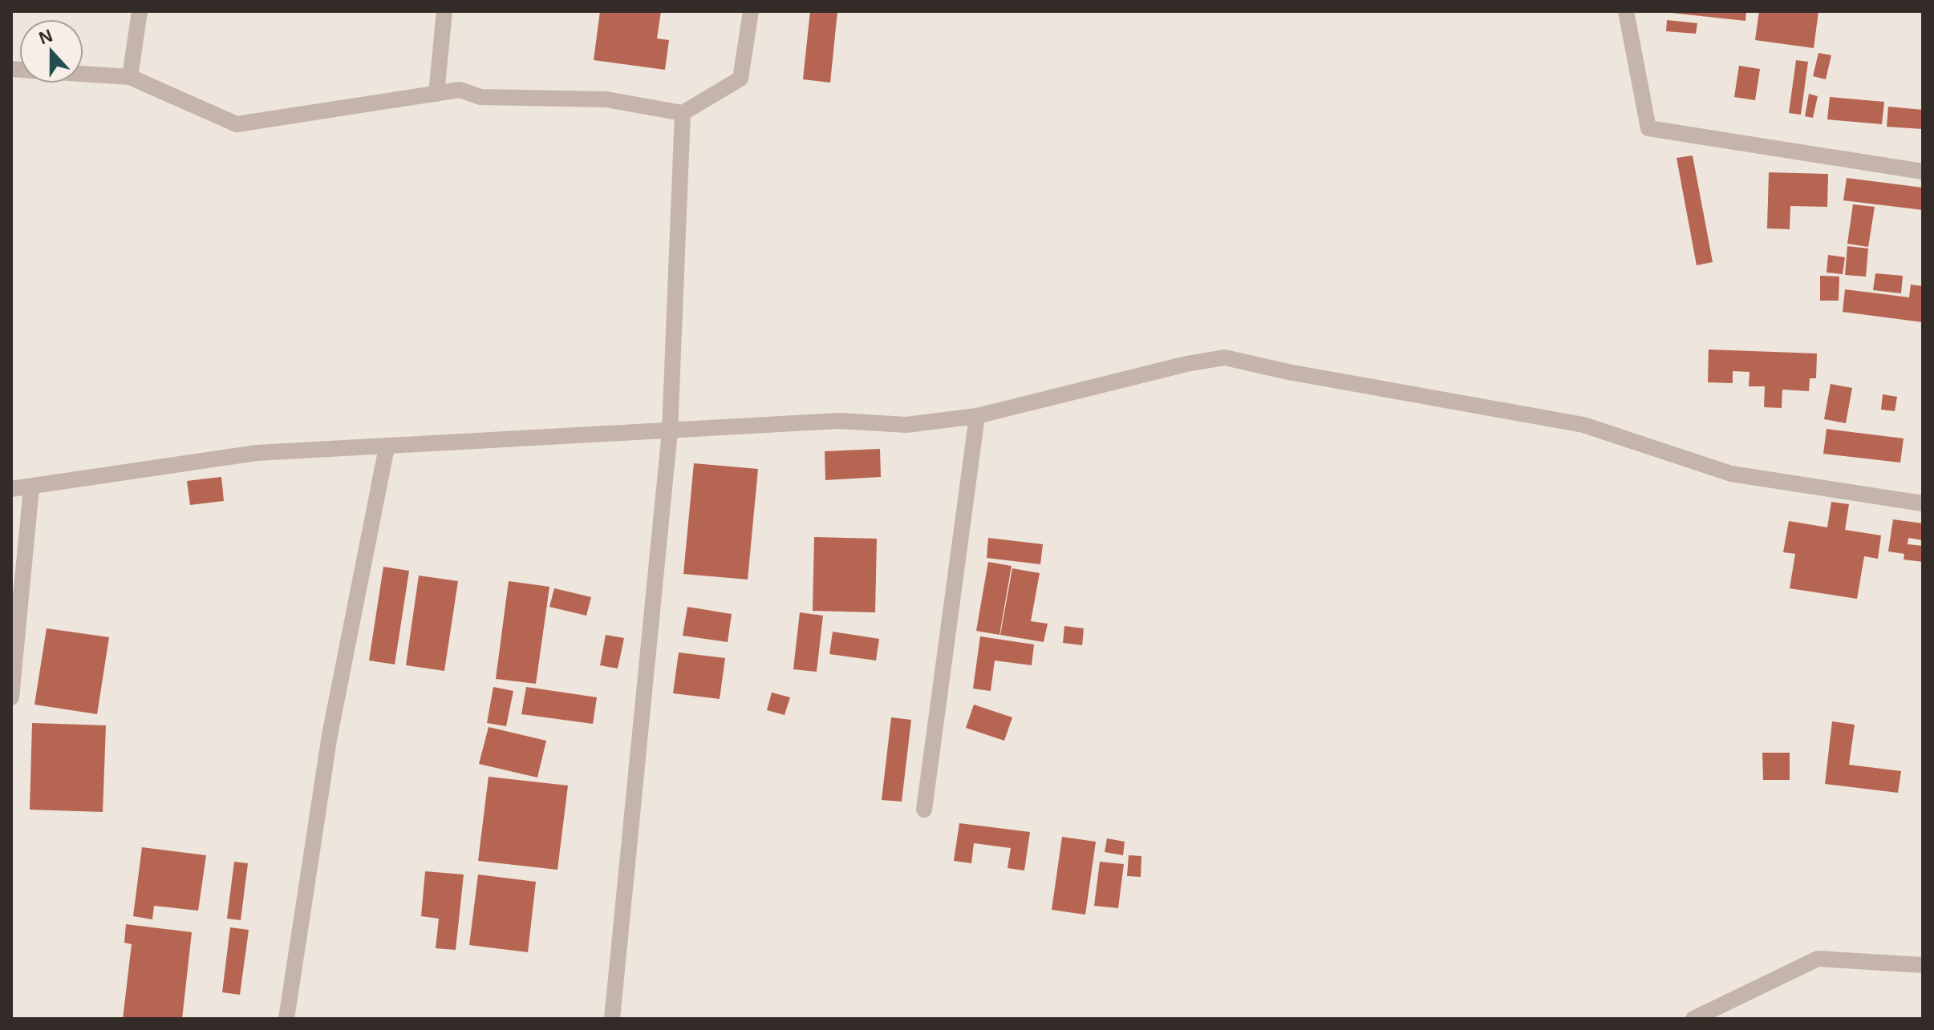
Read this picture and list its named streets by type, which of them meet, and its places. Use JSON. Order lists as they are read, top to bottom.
{
  "north": "top"
}
